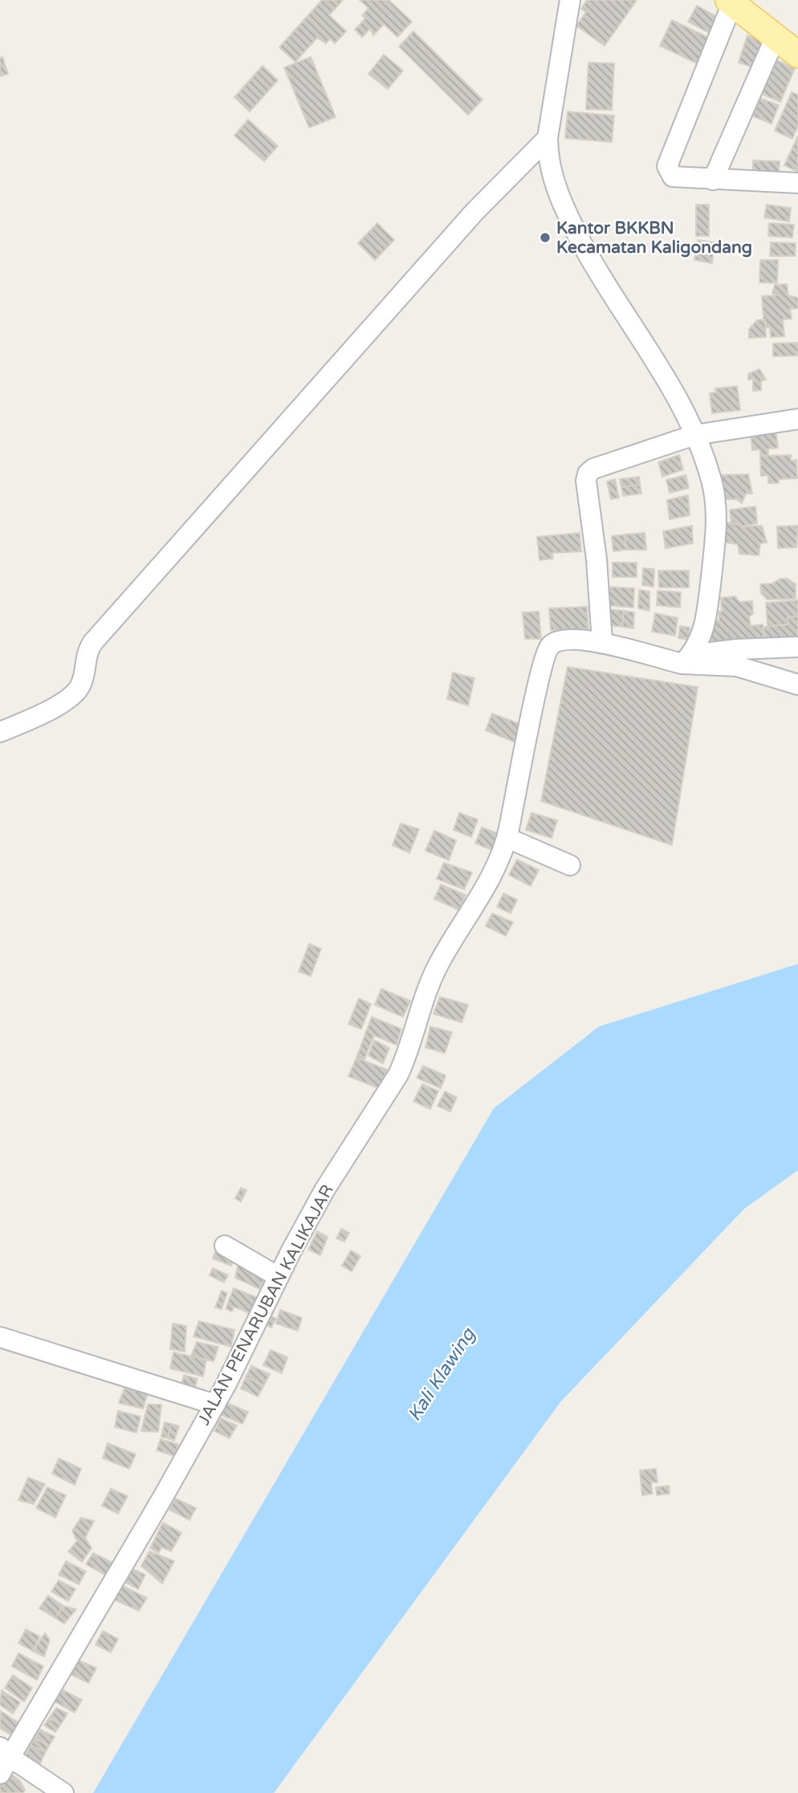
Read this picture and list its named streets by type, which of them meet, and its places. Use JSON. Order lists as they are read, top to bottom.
{
  "streets": {
    "street": ["JALAN PENARUBAN KALIKAJAR"]
  },
  "water": ["Kali Klawing"],
  "places": ["Kantor BKKBN Kecamatan Kaligondang"]
}
